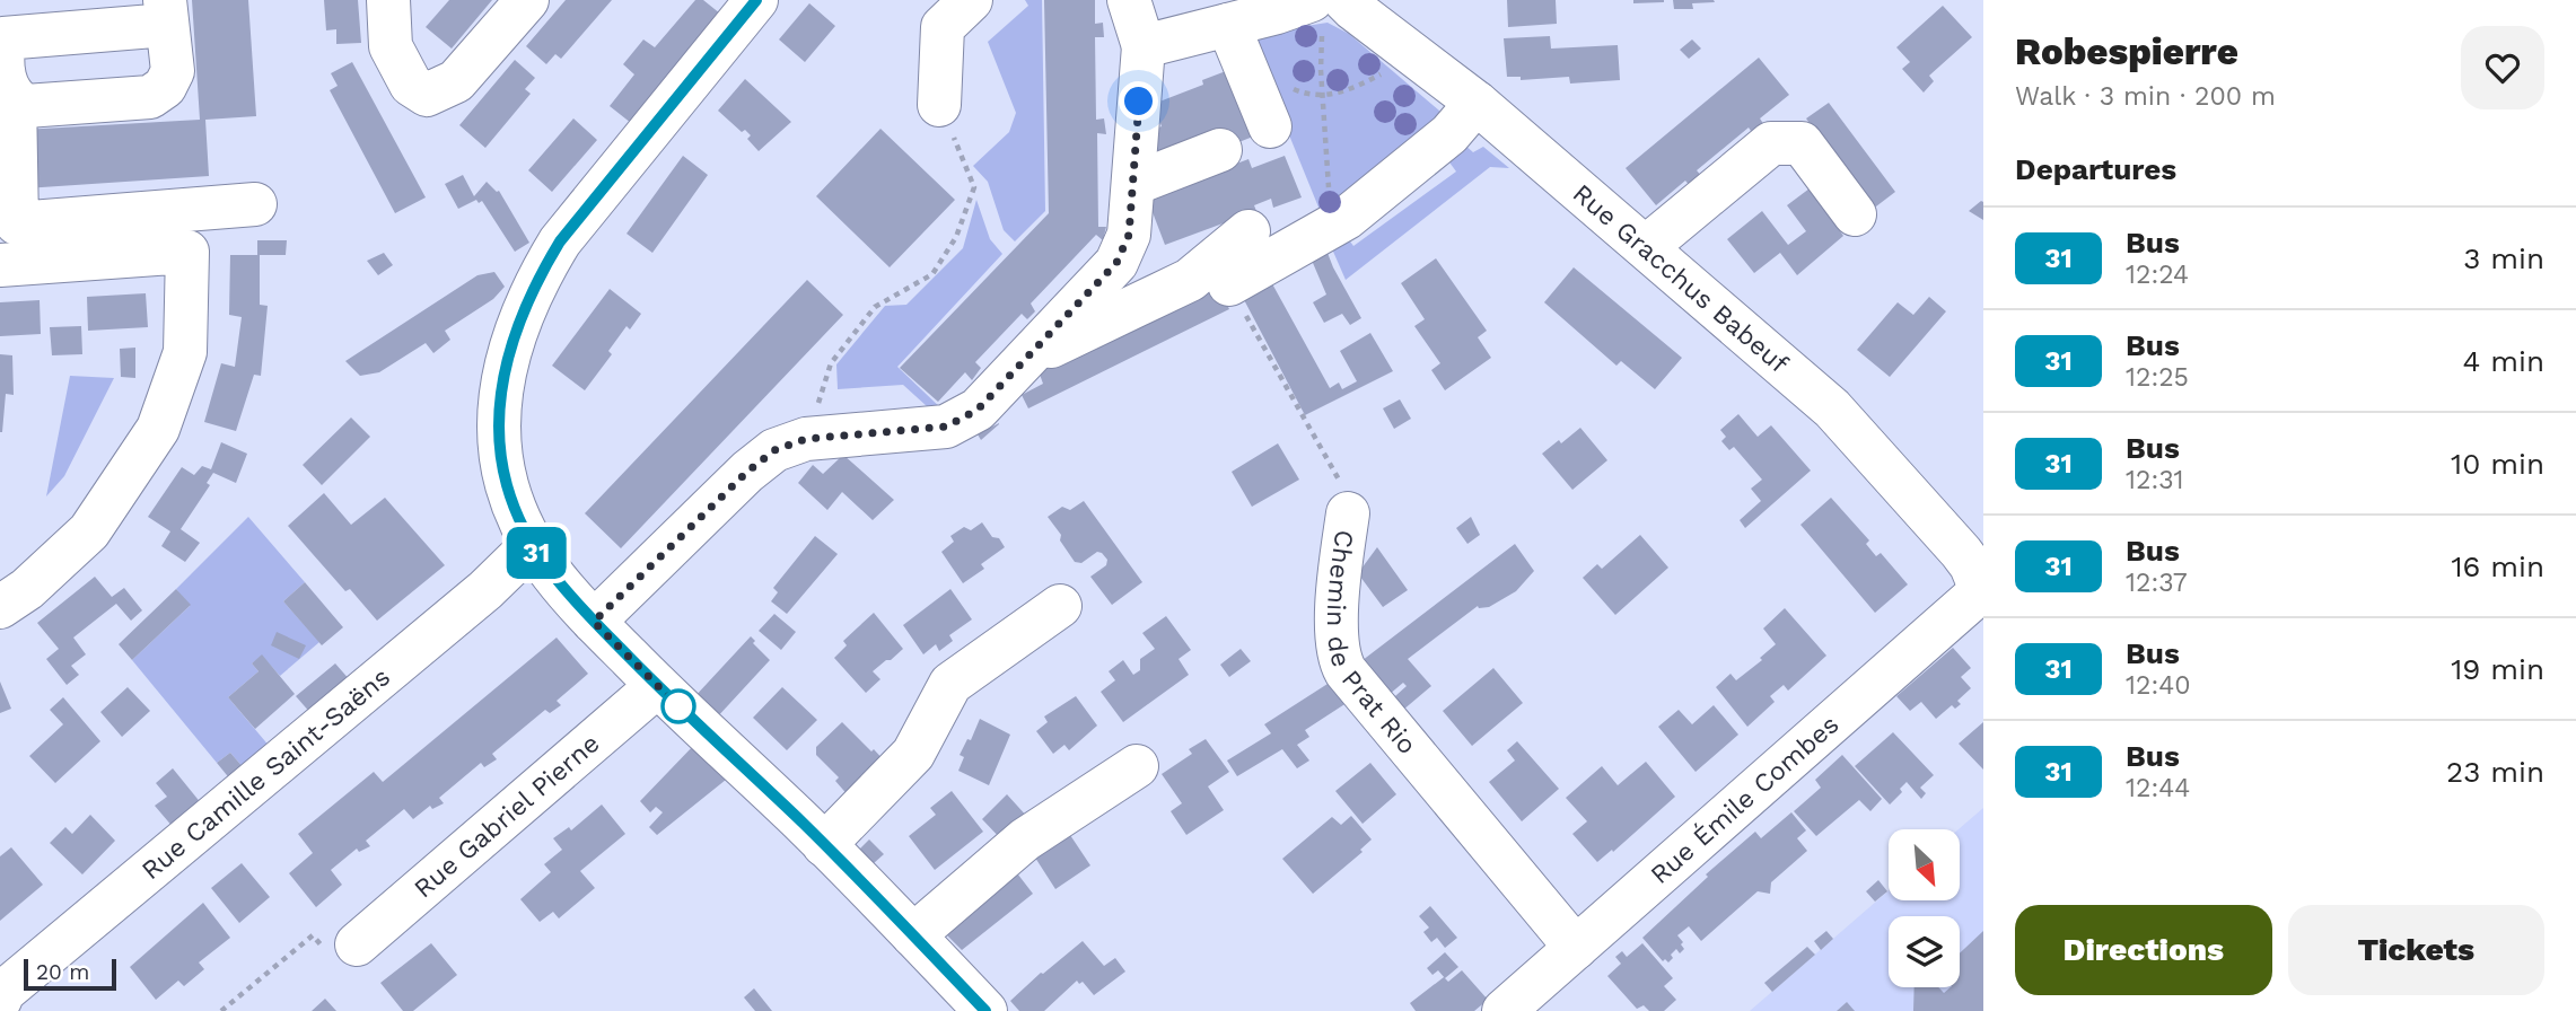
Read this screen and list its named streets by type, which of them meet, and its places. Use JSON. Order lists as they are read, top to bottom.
{
  "streets": {
    "street": [
      "Rue Gracchus Babeuf",
      "Chemin de Prat Rio",
      "Rue Camille Saint-Saëns",
      "Rue Émile Combes",
      "Rue Gabriel Pierne"
    ]
  },
  "crossings": [
    ["Rue Gracchus Babeuf", "Rue Émile Combes"],
    ["Chemin de Prat Rio", "Rue Émile Combes"]
  ],
  "lines": ["bus line 31"],
  "scale_bar": "20 m",
  "north": "bottom right",
  "page": {
    "on_map": "31",
    "heading": [
      ["Robespierre", "Walk · 3 min · 200 m"],
      "Departures"
    ],
    "list": [
      {
        "mark": "31",
        "name": "Bus",
        "note": "12:24",
        "value": "3 min"
      },
      {
        "mark": "31",
        "name": "Bus",
        "note": "12:25",
        "value": "4 min"
      },
      {
        "mark": "31",
        "name": "Bus",
        "note": "12:31",
        "value": "10 min"
      },
      {
        "mark": "31",
        "name": "Bus",
        "note": "12:37",
        "value": "16 min"
      },
      {
        "mark": "31",
        "name": "Bus",
        "note": "12:40",
        "value": "19 min"
      },
      {
        "mark": "31",
        "name": "Bus",
        "note": "12:44",
        "value": "23 min"
      }
    ],
    "buttons": ["Directions", "Tickets"],
    "scale": "20 m"
  }
}
